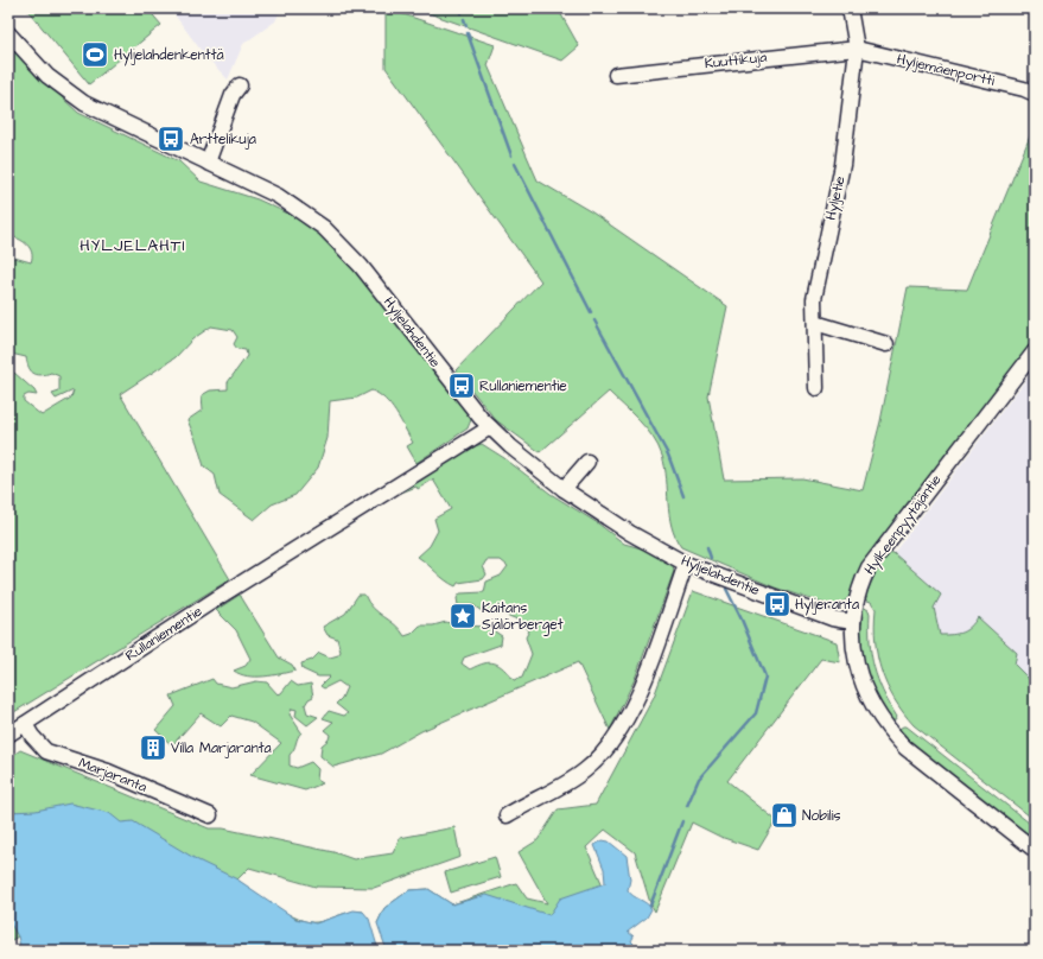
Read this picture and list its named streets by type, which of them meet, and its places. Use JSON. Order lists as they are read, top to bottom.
{
  "streets": {
    "street": [
      "Kuuttikuja",
      "Hyljemäenportti",
      "Hyljetie",
      "Hyljelahdentie",
      "Hylkeenpyytäjäntie",
      "Rullaniementie",
      "Marjaranta"
    ]
  },
  "crossings": [
    ["Kuuttikuja", "Hyljemäenportti"],
    ["Kuuttikuja", "Hyljetie"],
    ["Hyljemäenportti", "Hyljetie"],
    ["Hyljelahdentie", "Hylkeenpyytäjäntie"],
    ["Hyljelahdentie", "Rullaniementie"],
    ["Rullaniementie", "Marjaranta"]
  ],
  "districts": ["HYLJELAHTI"],
  "places": {
    "sports": ["Hyljelahdenkenttä"],
    "bus stop": ["Arttelikuja", "Rullaniementie", "Hyljeranta"],
    "place": ["Kaitans Själörberget"],
    "building": ["Villa Marjaranta"],
    "shop": ["Nobilis"]
  }
}
